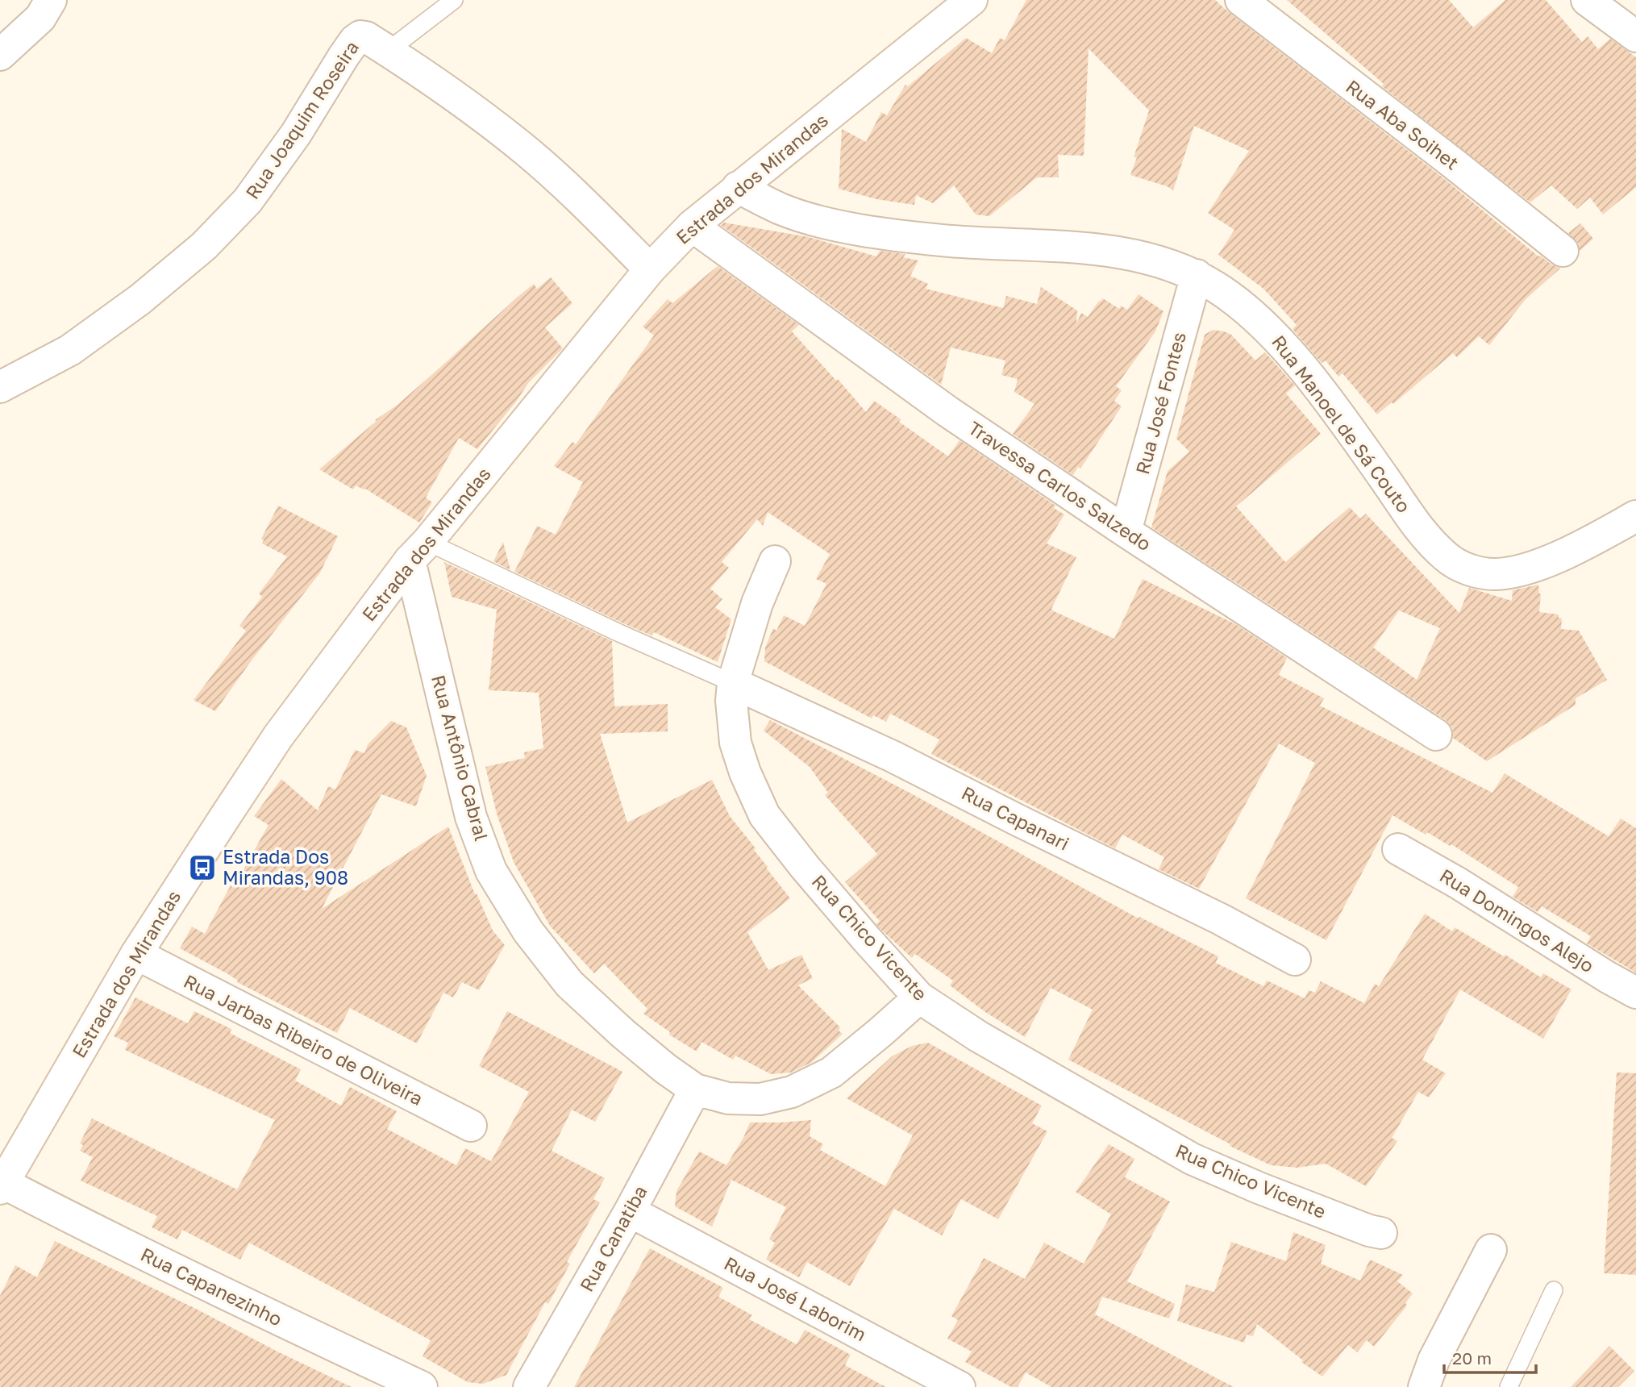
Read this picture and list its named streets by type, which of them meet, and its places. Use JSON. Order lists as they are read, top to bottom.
{
  "streets": {
    "street": [
      "Rua Joaquim Roseira",
      "Rua Aba Soihet",
      "Estrada dos Mirandas",
      "Rua José Fontes",
      "Rua Manoel de Sá Couto",
      "Travessa Carlos Salzedo",
      "Rua Antônio Cabral",
      "Rua Capanari",
      "Rua Domingos Alejo",
      "Rua Chico Vicente",
      "Rua Jarbas Ribeiro de Oliveira",
      "Rua Canatiba",
      "Rua Capanezinho",
      "Rua José Laborim"
    ]
  },
  "crossings": [
    ["Rua Joaquim Roseira", "Estrada dos Mirandas"],
    ["Estrada dos Mirandas", "Rua Manoel de Sá Couto"],
    ["Estrada dos Mirandas", "Travessa Carlos Salzedo"],
    ["Estrada dos Mirandas", "Rua Antônio Cabral"],
    ["Estrada dos Mirandas", "Rua Jarbas Ribeiro de Oliveira"],
    ["Estrada dos Mirandas", "Rua Capanezinho"],
    ["Rua José Fontes", "Rua Manoel de Sá Couto"],
    ["Rua José Fontes", "Travessa Carlos Salzedo"],
    ["Rua Antônio Cabral", "Rua Chico Vicente"],
    ["Rua Antônio Cabral", "Rua Canatiba"],
    ["Rua Capanari", "Rua Chico Vicente"],
    ["Rua Canatiba", "Rua José Laborim"]
  ],
  "places": {
    "bus stop": ["Estrada Dos Mirandas, 908"]
  },
  "scale_bar": "20 m"
}
